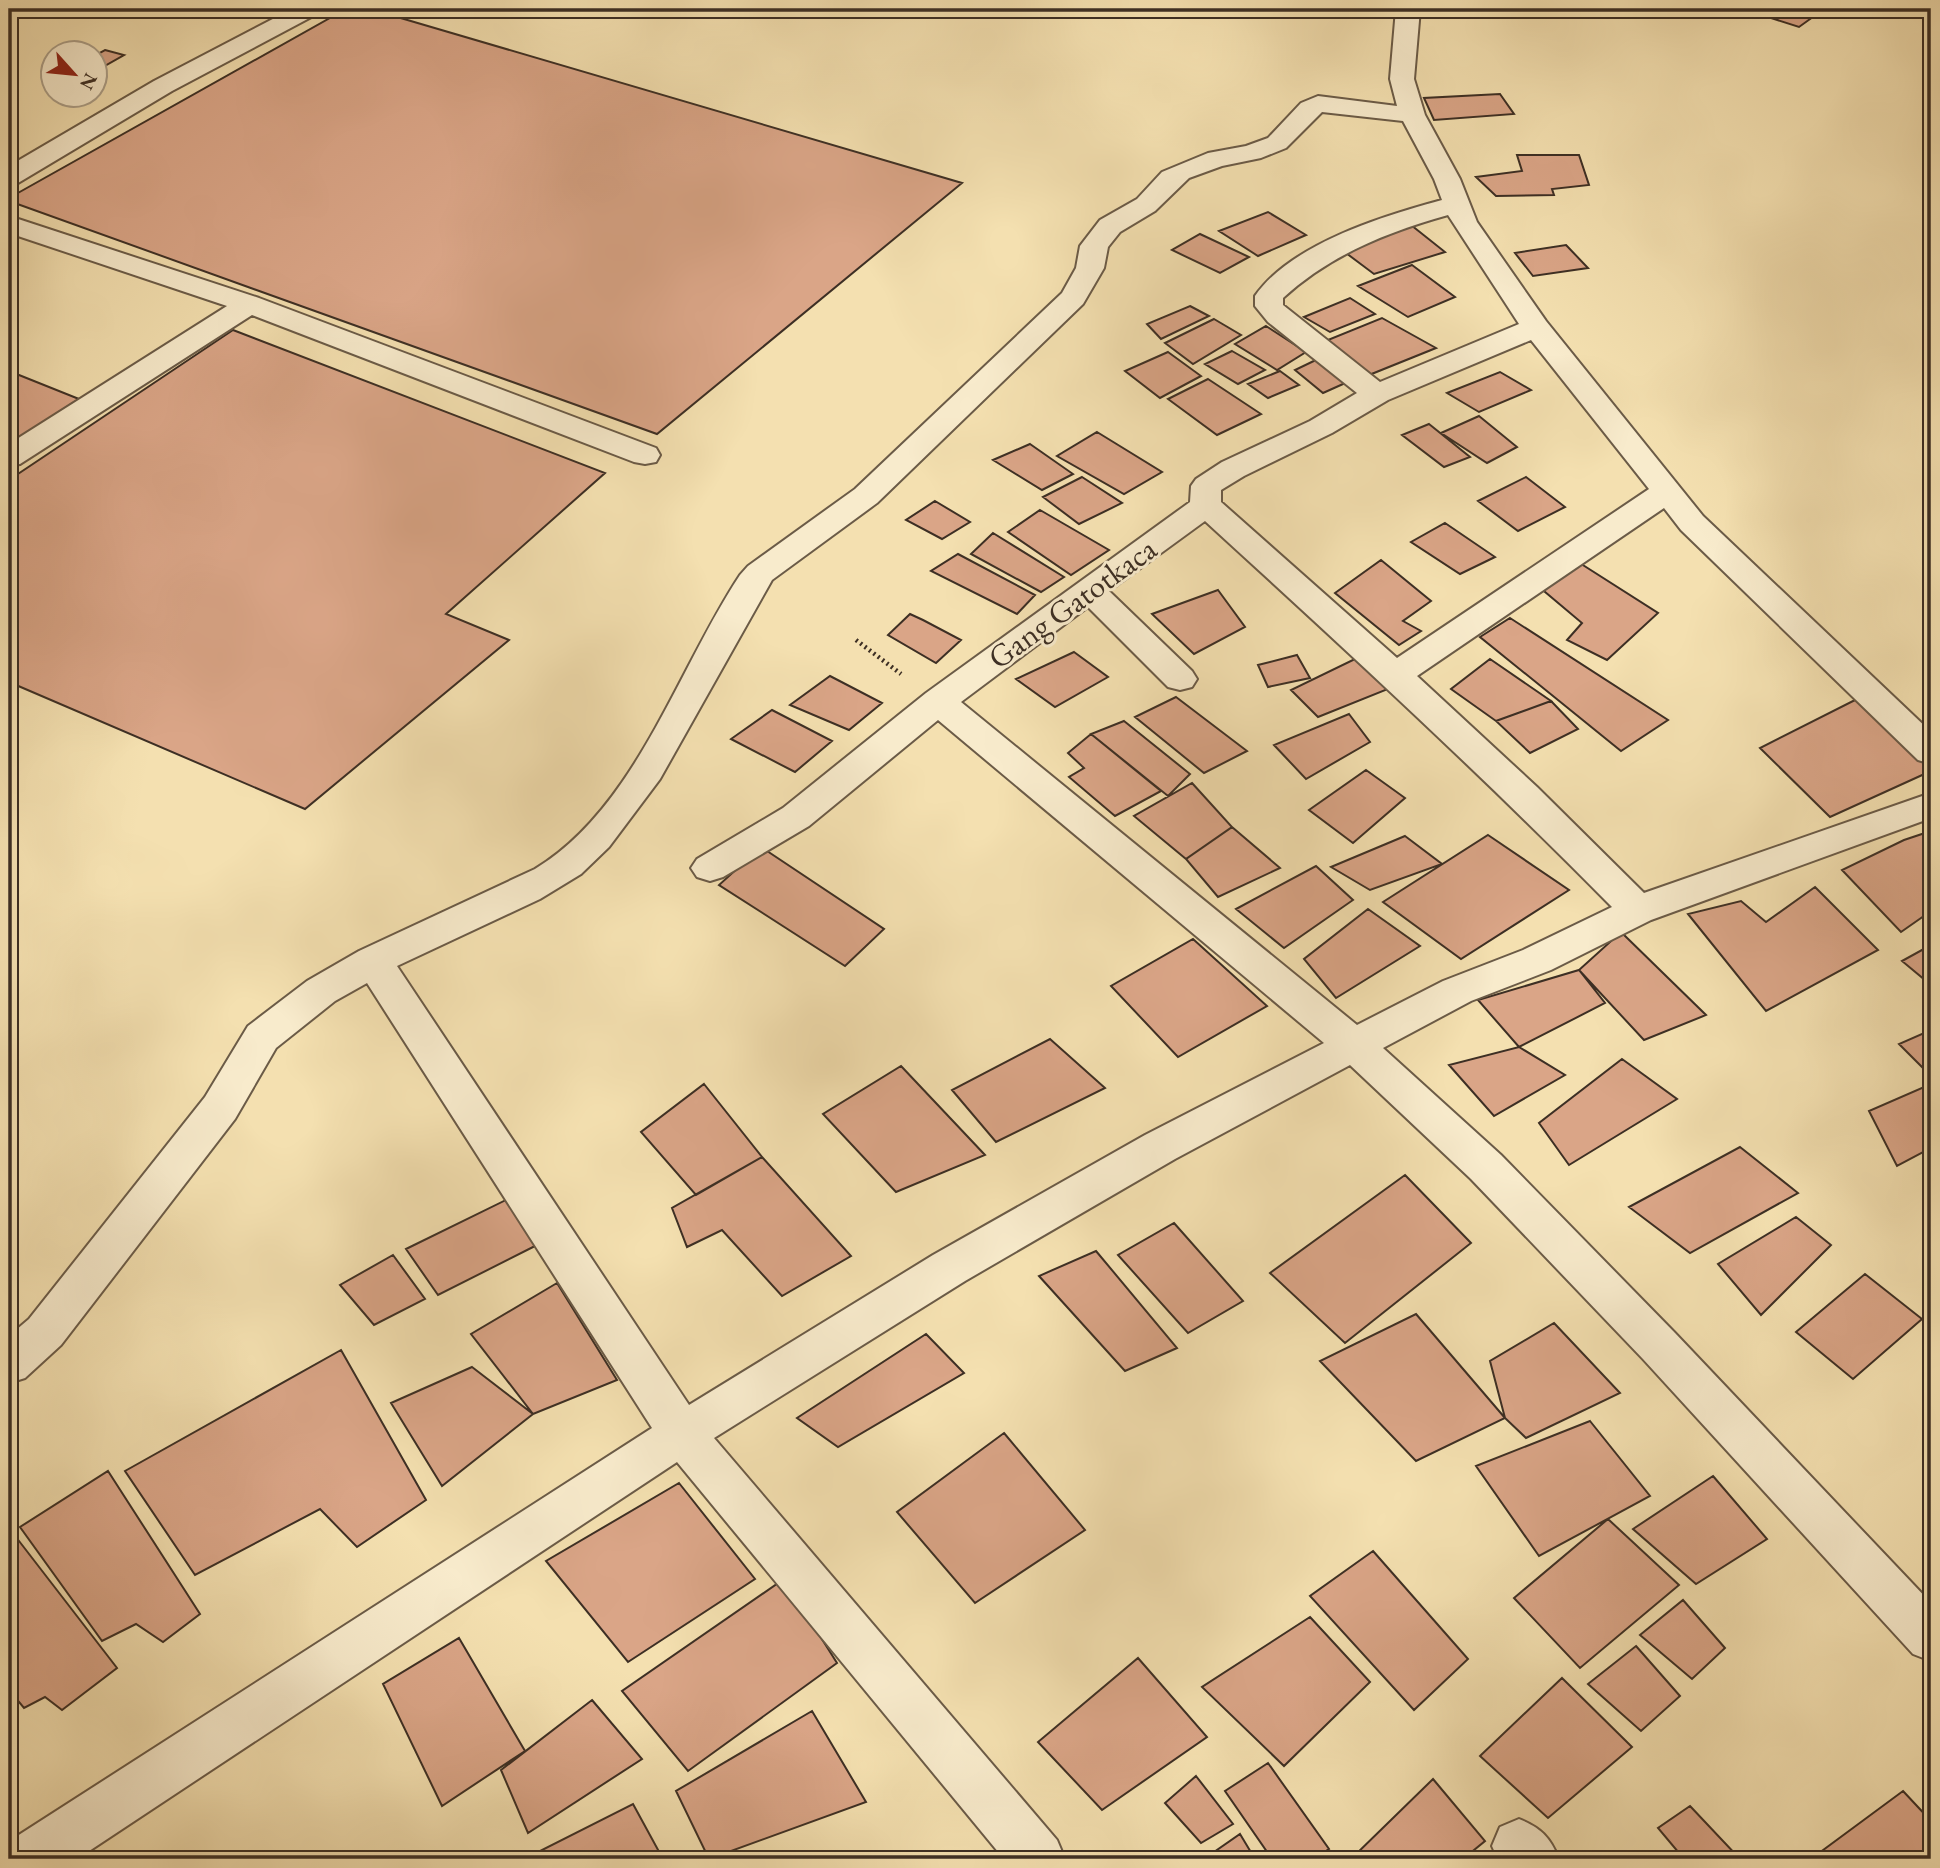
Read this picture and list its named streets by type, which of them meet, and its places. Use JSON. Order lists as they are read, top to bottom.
{
  "streets": {
    "street": ["Gang Gatotkaca"]
  },
  "north": "bottom right"
}
